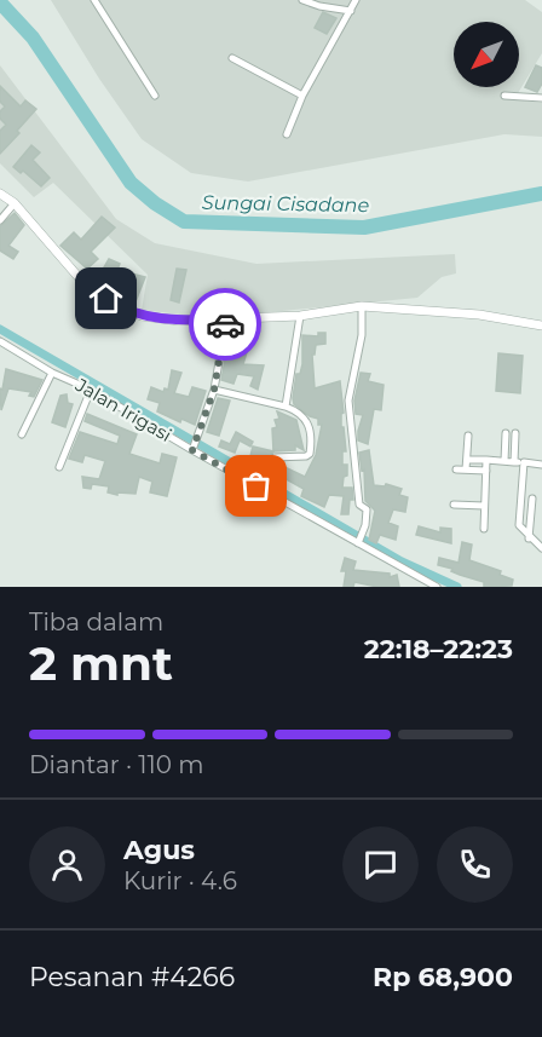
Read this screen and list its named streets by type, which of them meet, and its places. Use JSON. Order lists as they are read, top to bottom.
{
  "streets": {
    "street": ["Jalan Irigasi"]
  },
  "water": ["Sungai Cisadane"],
  "north": "bottom left",
  "page": {
    "heading": ["2 mnt", "Tiba dalam", "22:18–22:23"],
    "panel": [
      "Agus",
      "Kurir · 4.6",
      "Pesanan #4266",
      "Rp 68,900"
    ],
    "bar": "Diantar · 110 m"
  }
}
